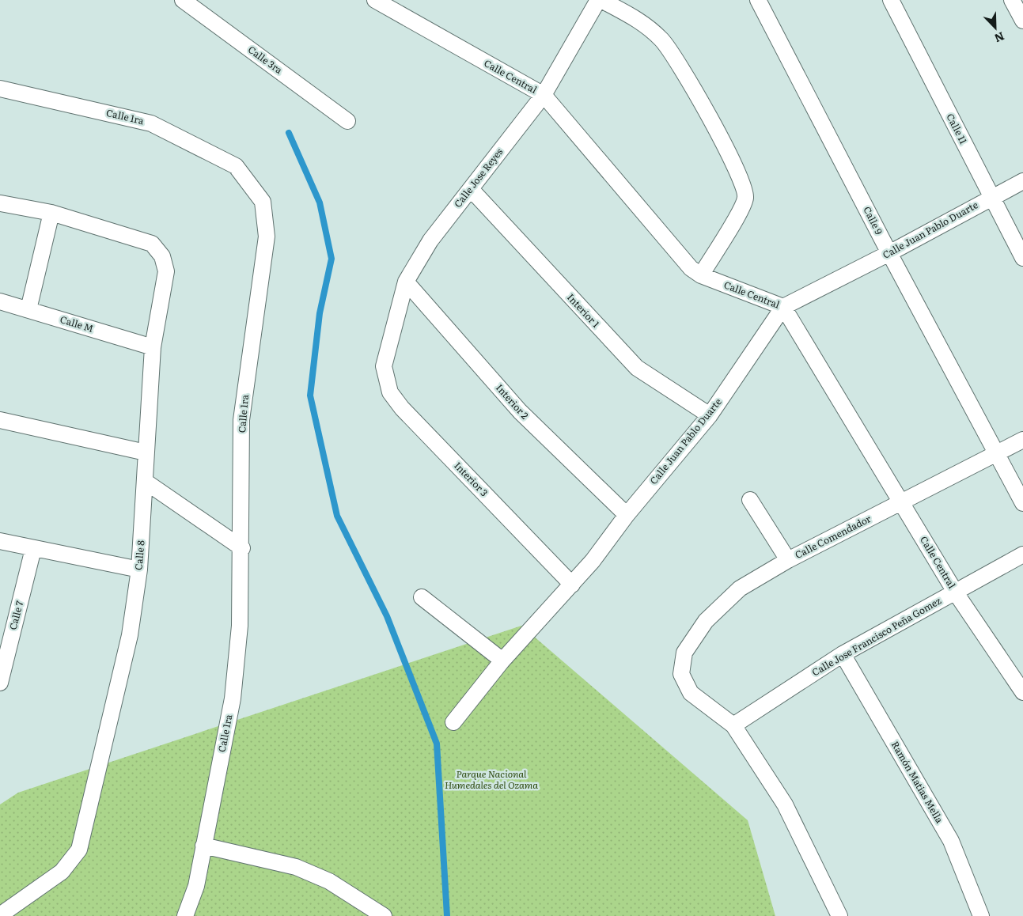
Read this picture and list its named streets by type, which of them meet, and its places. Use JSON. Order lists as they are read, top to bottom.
{
  "streets": {
    "street": [
      "Calle 3ra",
      "Calle Central",
      "Calle 1ra",
      "Calle 11",
      "Calle Jose Reyes",
      "Calle 9",
      "Calle Juan Pablo Duarte",
      "Interior 1",
      "Calle M",
      "Interior 2",
      "Interior 3",
      "Calle Comendador",
      "Calle 8",
      "Calle 7",
      "Calle Jose Francisco Peña Gomez",
      "Ramón Matias Mella"
    ]
  },
  "crossings": [
    ["Calle Central", "Calle Jose Reyes"],
    ["Calle Central", "Calle Juan Pablo Duarte"],
    ["Calle Central", "Calle Comendador"],
    ["Calle Central", "Calle Jose Francisco Peña Gomez"],
    ["Calle 11", "Calle Juan Pablo Duarte"],
    ["Calle Jose Reyes", "Interior 1"],
    ["Calle Jose Reyes", "Interior 2"],
    ["Calle Jose Reyes", "Interior 3"],
    ["Calle 9", "Calle Juan Pablo Duarte"],
    ["Calle 9", "Calle Comendador"],
    ["Calle Juan Pablo Duarte", "Interior 1"],
    ["Calle Juan Pablo Duarte", "Interior 2"],
    ["Calle Juan Pablo Duarte", "Interior 3"],
    ["Calle M", "Calle 8"],
    ["Calle Comendador", "Calle Jose Francisco Peña Gomez"],
    ["Calle Jose Francisco Peña Gomez", "Ramón Matias Mella"]
  ],
  "parks": ["Parque Nacional Humedales del Ozama"],
  "north": "bottom right"
}
